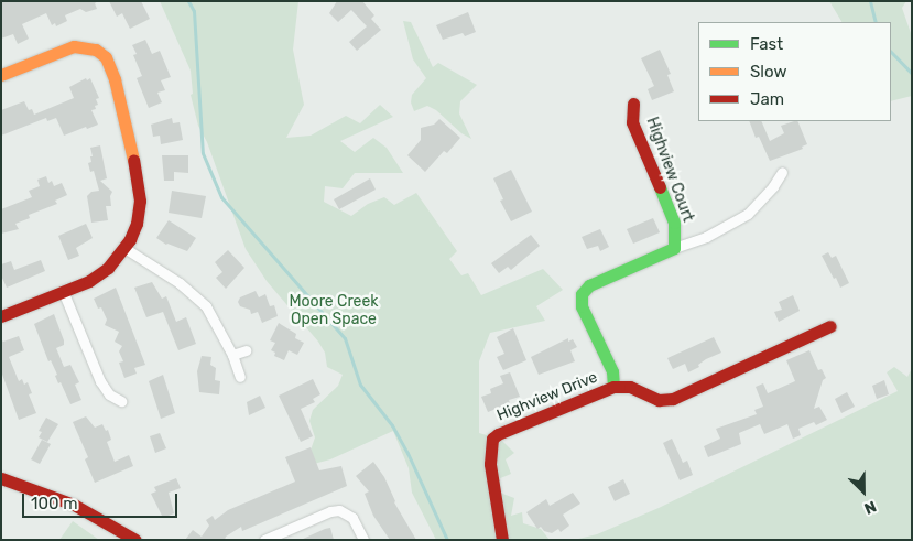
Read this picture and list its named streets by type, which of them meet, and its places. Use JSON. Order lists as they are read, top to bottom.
{
  "streets": {
    "street": ["Highview Court", "Highview Drive"]
  },
  "crossings": [
    ["Highview Court", "Highview Drive"]
  ],
  "parks": ["Moore Creek Open Space"],
  "legend": ["Fast", "Slow", "Jam"],
  "scale_bar": "100 m",
  "north": "bottom right"
}
